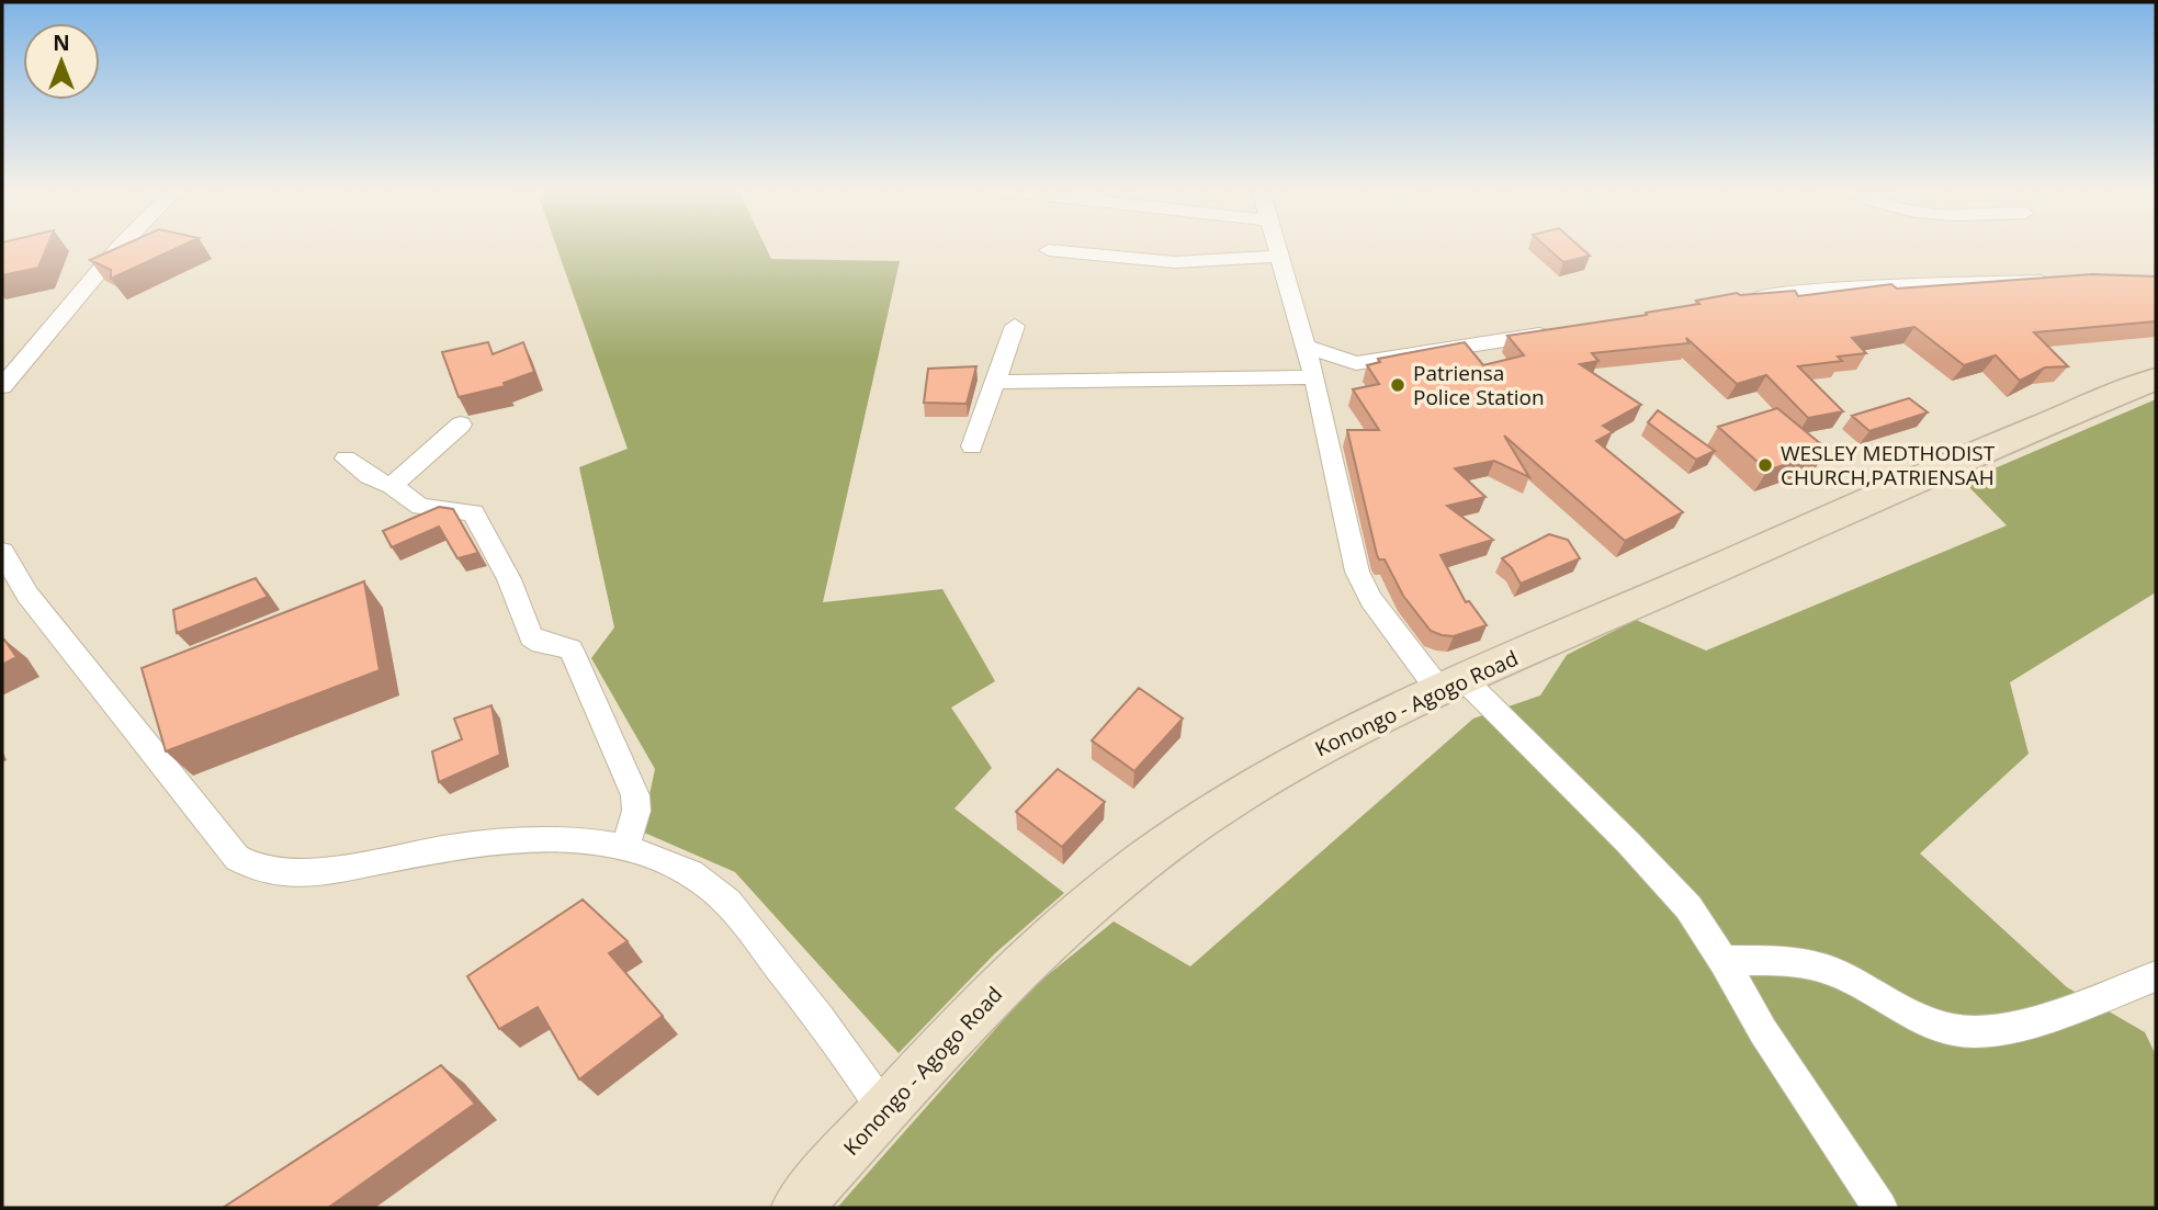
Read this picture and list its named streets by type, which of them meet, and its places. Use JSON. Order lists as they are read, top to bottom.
{
  "streets": {
    "main road": ["Konongo - Agogo Road"]
  },
  "places": ["Patriensa Police Station", "WESLEY MEDTHODIST CHURCH,PATRIENSAH"],
  "north": "top"
}
